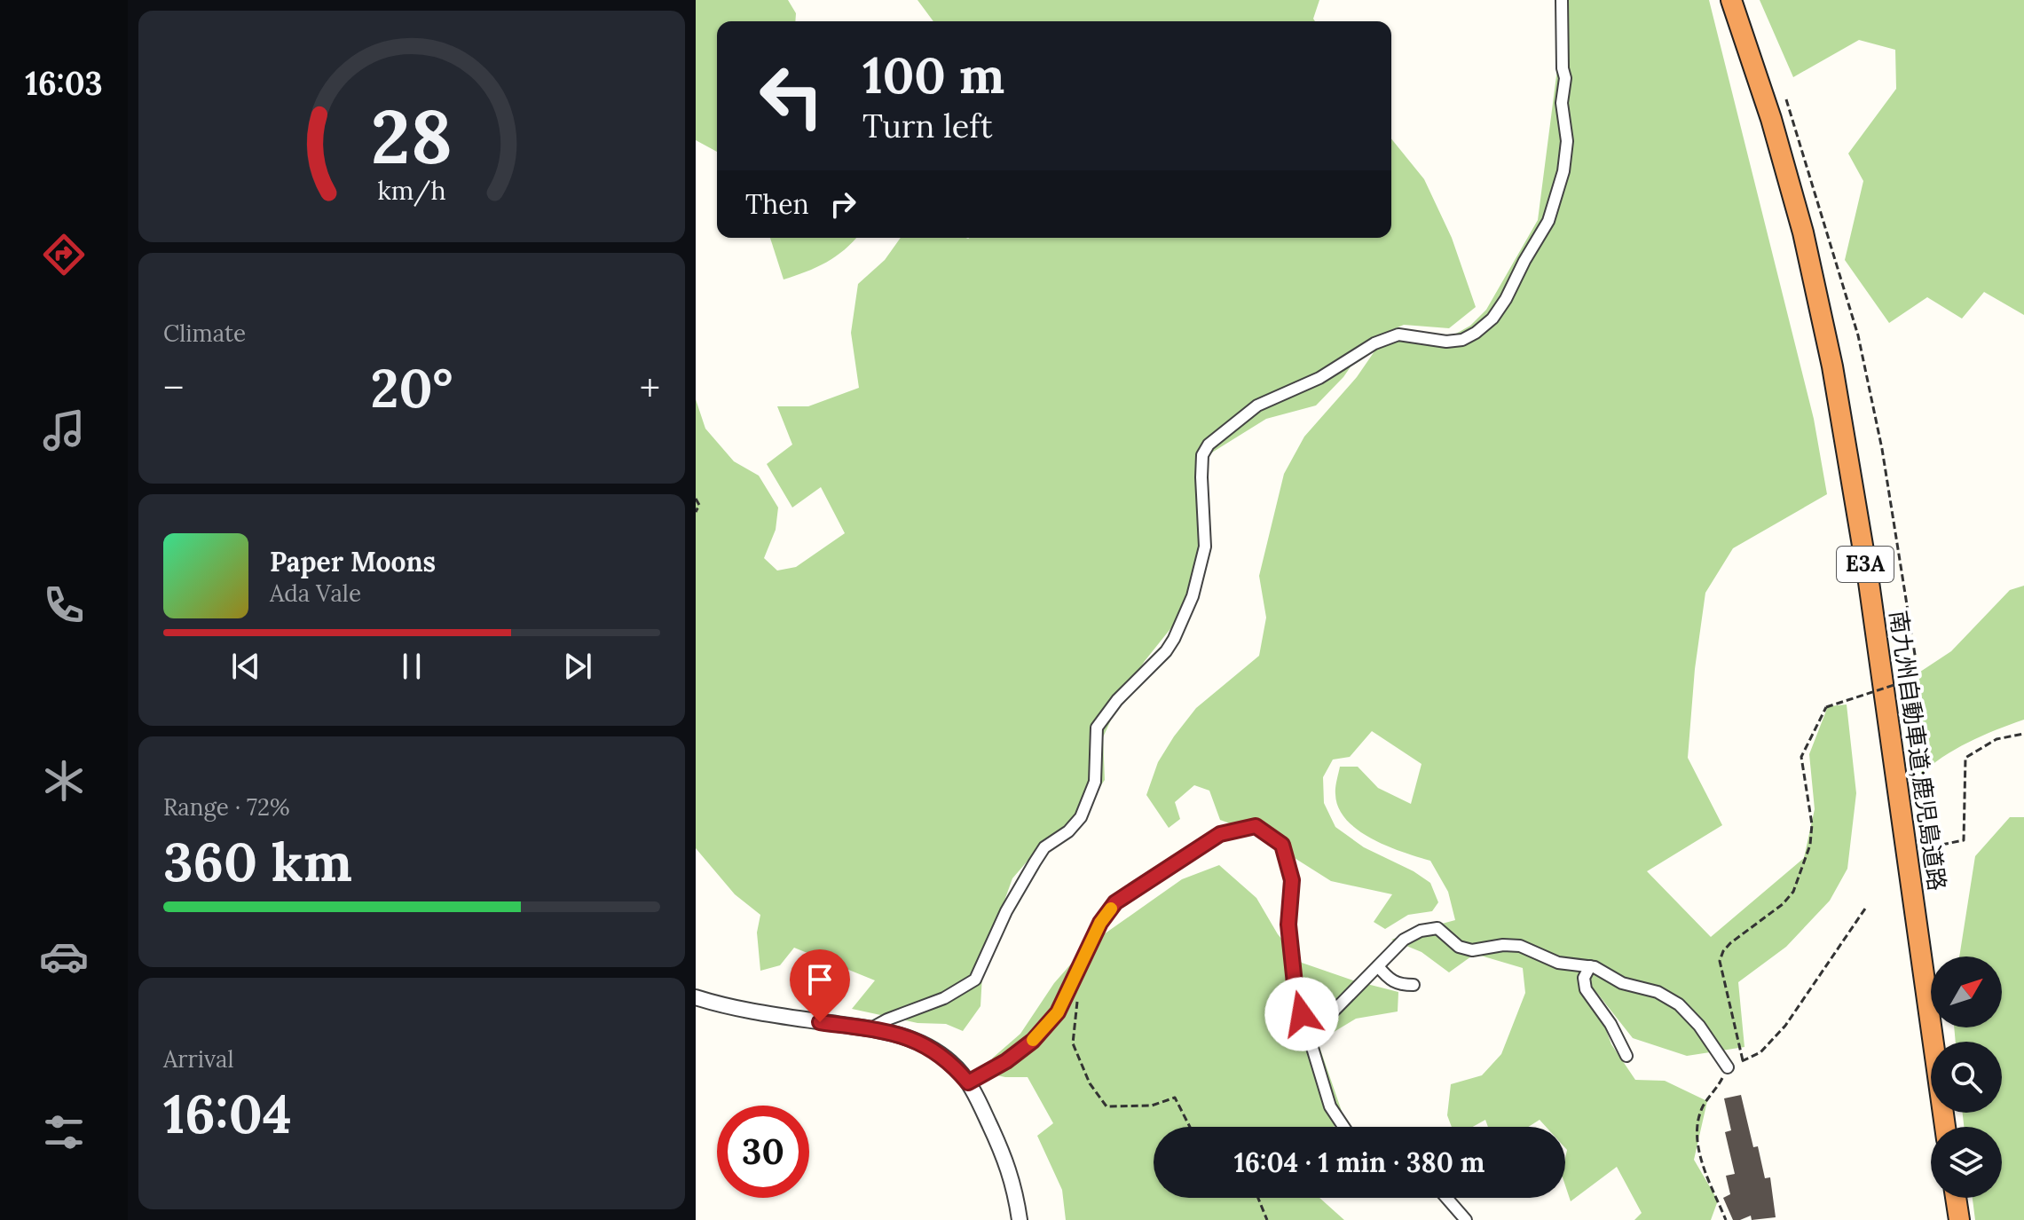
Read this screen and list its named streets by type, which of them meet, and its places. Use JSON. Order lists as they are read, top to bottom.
{
  "streets": {
    "highway": ["E3A", "南九州自動車道;鹿児島道路"]
  },
  "north": "top right",
  "page": {
    "tabs": "16:03",
    "turn": ["100 m", "Turn left"],
    "then": "Then",
    "tile": [
      "Climate",
      ["Range · 72%", "360 km"],
      ["Arrival", "16:04"]
    ],
    "heat": ["−", "20°", "+"],
    "song": ["Paper Moons", "Ada Vale"],
    "limit": "30",
    "trip": "16:04 · 1 min · 380 m",
    "gauge": ["28", "km/h"]
  }
}
